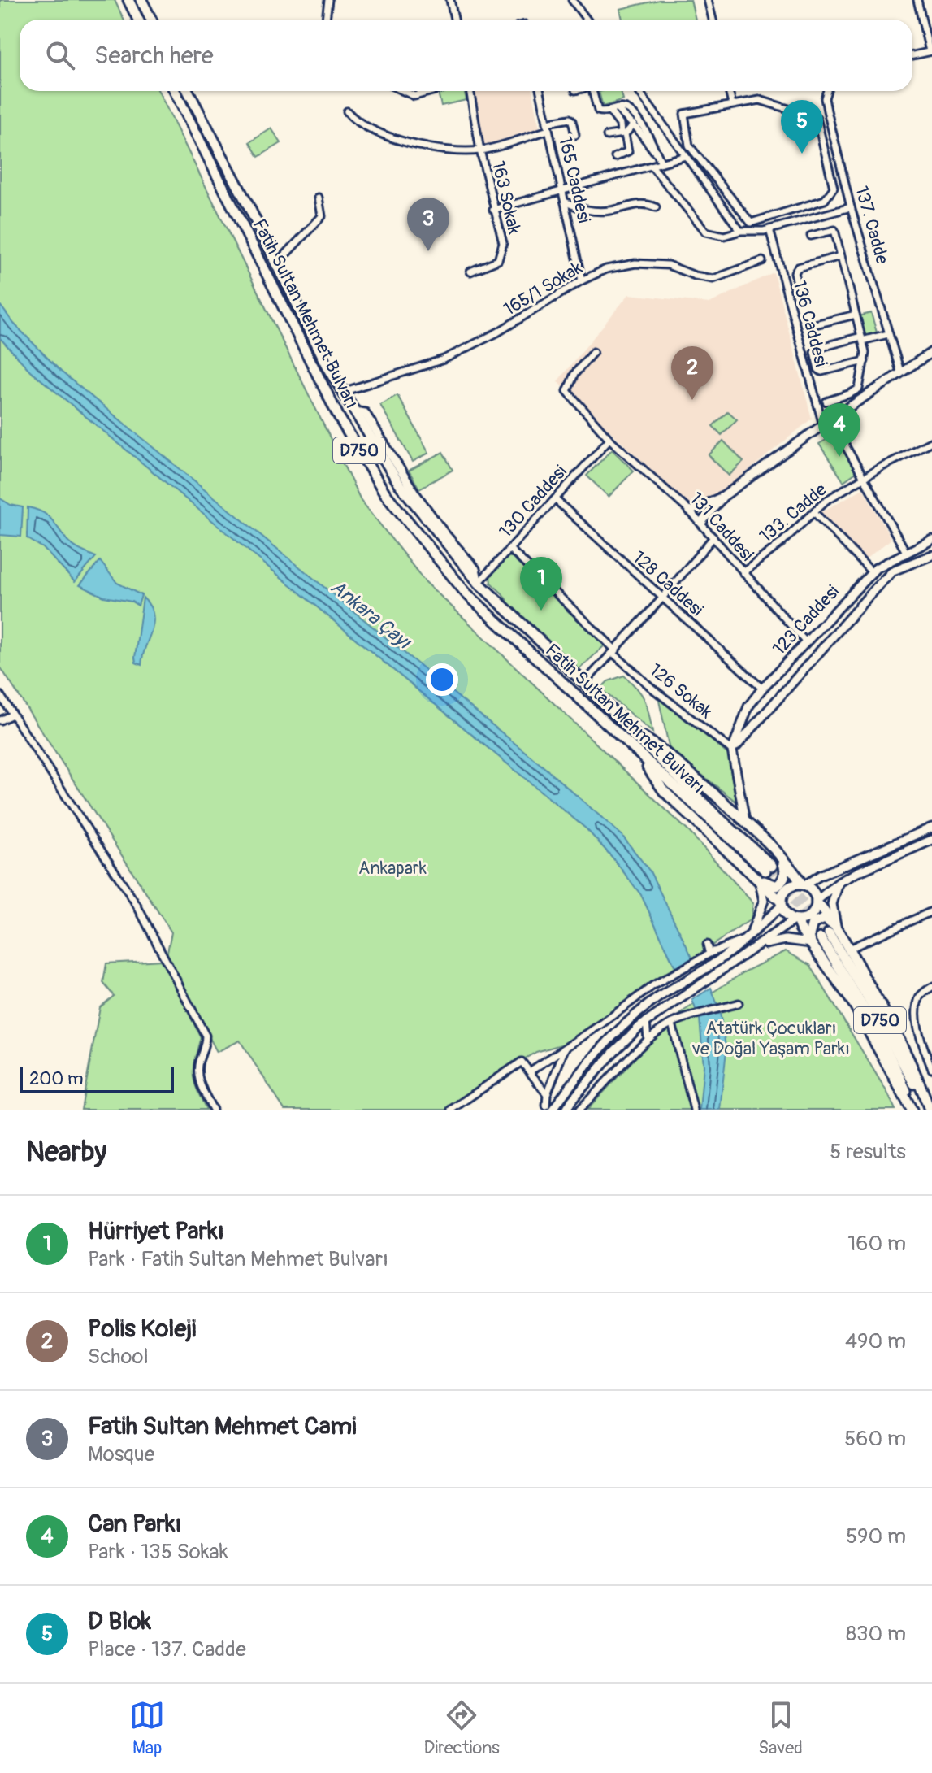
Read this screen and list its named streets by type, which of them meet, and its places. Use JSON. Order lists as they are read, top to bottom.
{
  "streets": {
    "highway": ["Fatih Sultan Mehmet Bulvarı", "D750"],
    "main road": ["123 Caddesi"],
    "street": [
      "165 Caddesi",
      "163 Sokak",
      "137. Cadde",
      "165/1 Sokak",
      "136 Caddesi",
      "130 Caddesi",
      "133. Cadde",
      "131 Caddesi",
      "128 Caddesi",
      "126 Sokak"
    ]
  },
  "crossings": [
    ["165 Caddesi", "165/1 Sokak"],
    ["165/1 Sokak", "Fatih Sultan Mehmet Bulvarı"],
    ["Fatih Sultan Mehmet Bulvarı", "130 Caddesi"],
    ["130 Caddesi", "131 Caddesi"],
    ["130 Caddesi", "128 Caddesi"],
    ["130 Caddesi", "126 Sokak"],
    ["133. Cadde", "131 Caddesi"],
    ["131 Caddesi", "123 Caddesi"],
    ["128 Caddesi", "123 Caddesi"],
    ["123 Caddesi", "126 Sokak"]
  ],
  "water": ["Ankara Çayı"],
  "parks": ["Ankapark", "Atatürk Çocukları ve Doğal Yaşam Parkı"],
  "scale_bar": "200 m",
  "page": {
    "search": "Search here",
    "pins": [
      "5",
      "3",
      "2",
      "4",
      "1"
    ],
    "scale": "200 m",
    "heading": ["Nearby", "5 results"],
    "list": [
      {
        "mark": "1",
        "name": "Hürriyet Parkı",
        "note": "Park · Fatih Sultan Mehmet Bulvarı",
        "value": "160 m"
      },
      {
        "mark": "2",
        "name": "Polis Koleji",
        "note": "School",
        "value": "490 m"
      },
      {
        "mark": "3",
        "name": "Fatih Sultan Mehmet Cami",
        "note": "Mosque",
        "value": "560 m"
      },
      {
        "mark": "4",
        "name": "Can Parkı",
        "note": "Park · 135 Sokak",
        "value": "590 m"
      },
      {
        "mark": "5",
        "name": "D Blok",
        "note": "Place · 137. Cadde",
        "value": "830 m"
      }
    ],
    "nav": ["Map", "Directions", "Saved"]
  }
}
